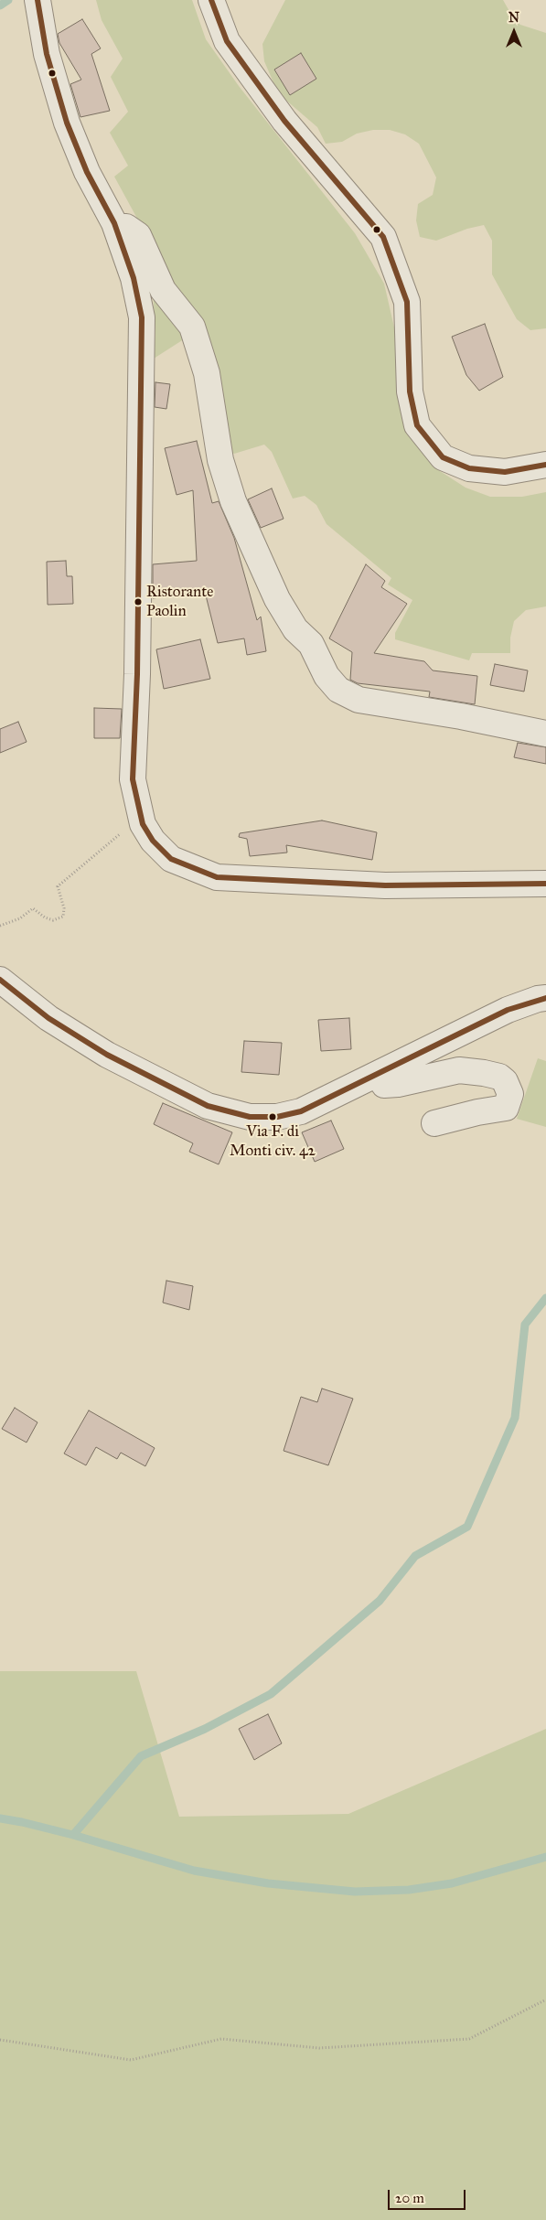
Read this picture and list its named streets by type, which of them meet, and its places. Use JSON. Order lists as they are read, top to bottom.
{
  "places": ["Ristorante Paolin", "Via F. di Monti civ. 42"],
  "scale_bar": "20 m",
  "north": "top"
}
